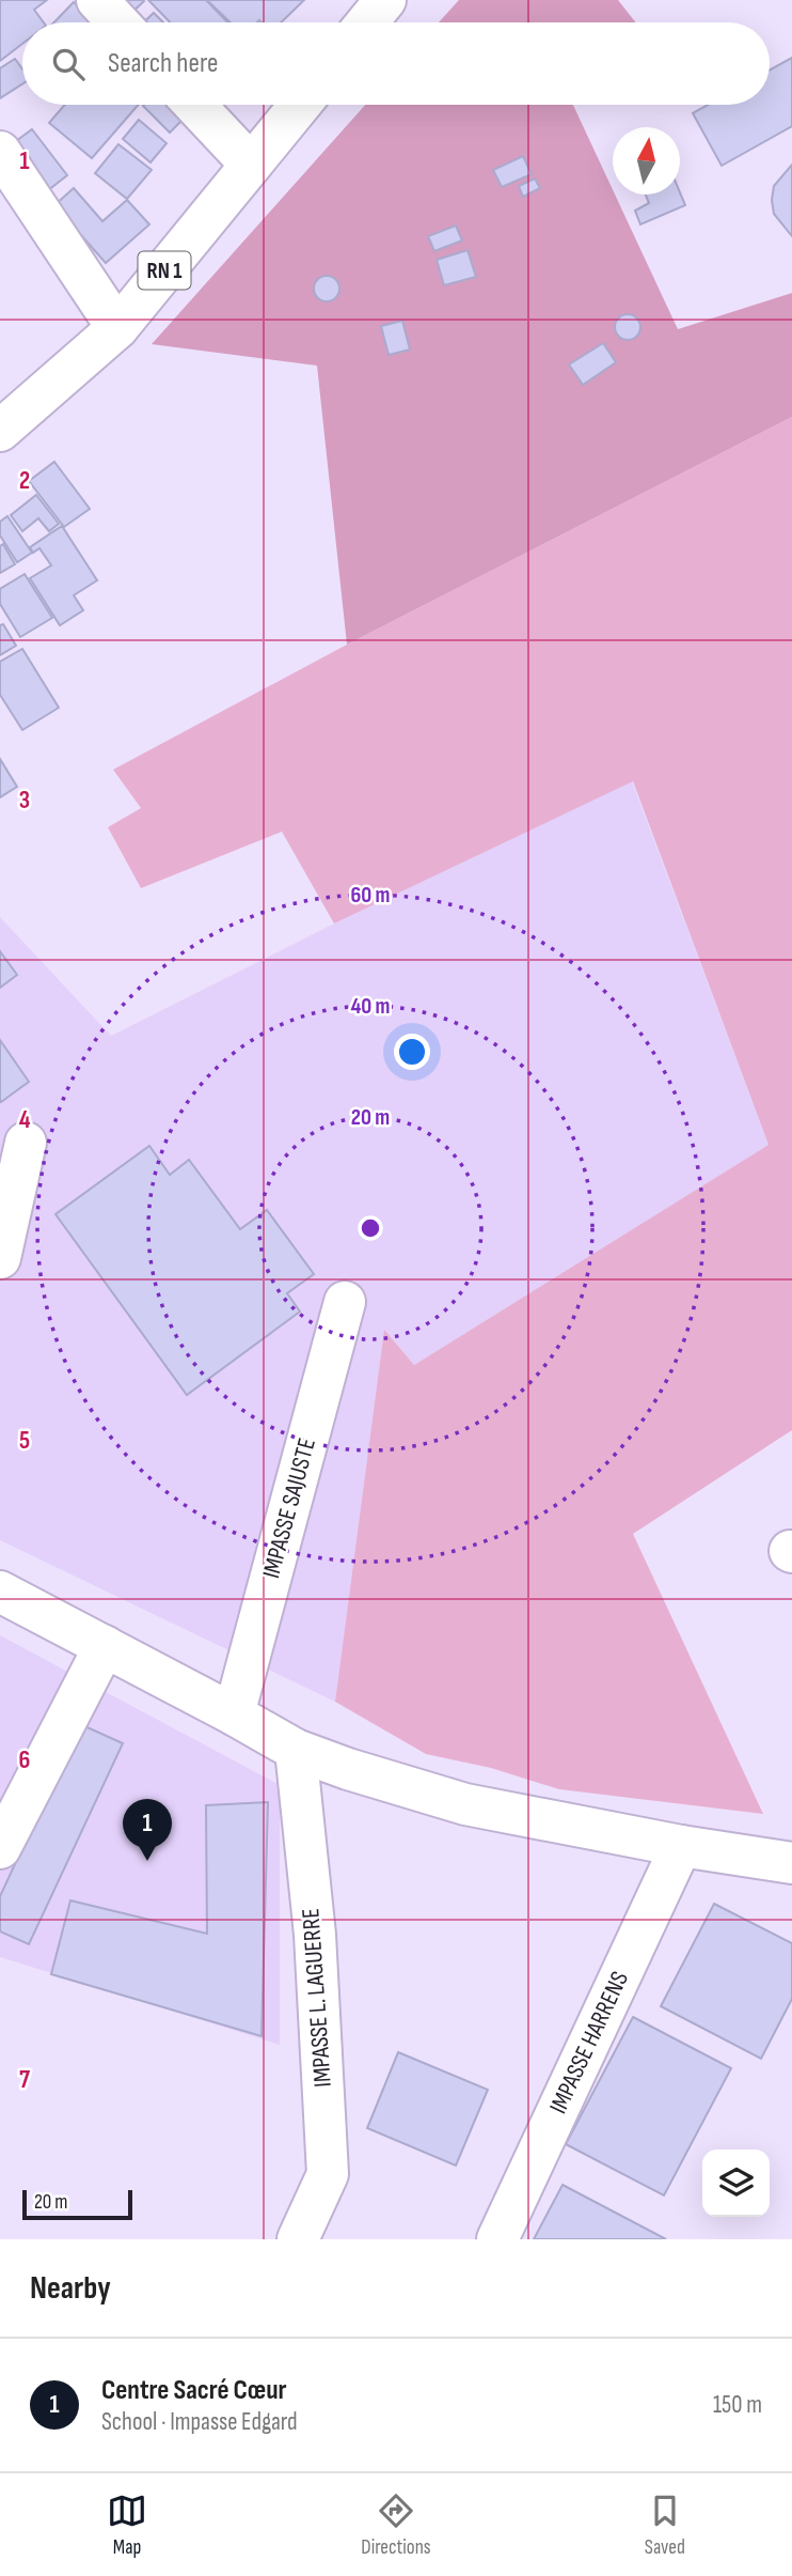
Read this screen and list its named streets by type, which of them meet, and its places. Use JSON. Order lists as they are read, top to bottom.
{
  "streets": {
    "street": [
      "RN 1",
      "IMPASSE SAJUSTE",
      "IMPASSE L. LAGUERRE",
      "IMPASSE HARRENS"
    ]
  },
  "scale_bar": "20 m",
  "north": "top",
  "page": {
    "search": "Search here",
    "pins": "1",
    "scale": "20 m",
    "heading": "Nearby",
    "list": [
      {
        "mark": "1",
        "name": "Centre Sacré Cœur",
        "note": "School · Impasse Edgard",
        "value": "150 m"
      }
    ],
    "nav": ["Map", "Directions", "Saved"]
  },
  "grid": {
    "rows": [
      "1",
      "2",
      "3",
      "4",
      "5",
      "6",
      "7"
    ]
  },
  "rings": ["60 m", "40 m", "20 m"]
}
